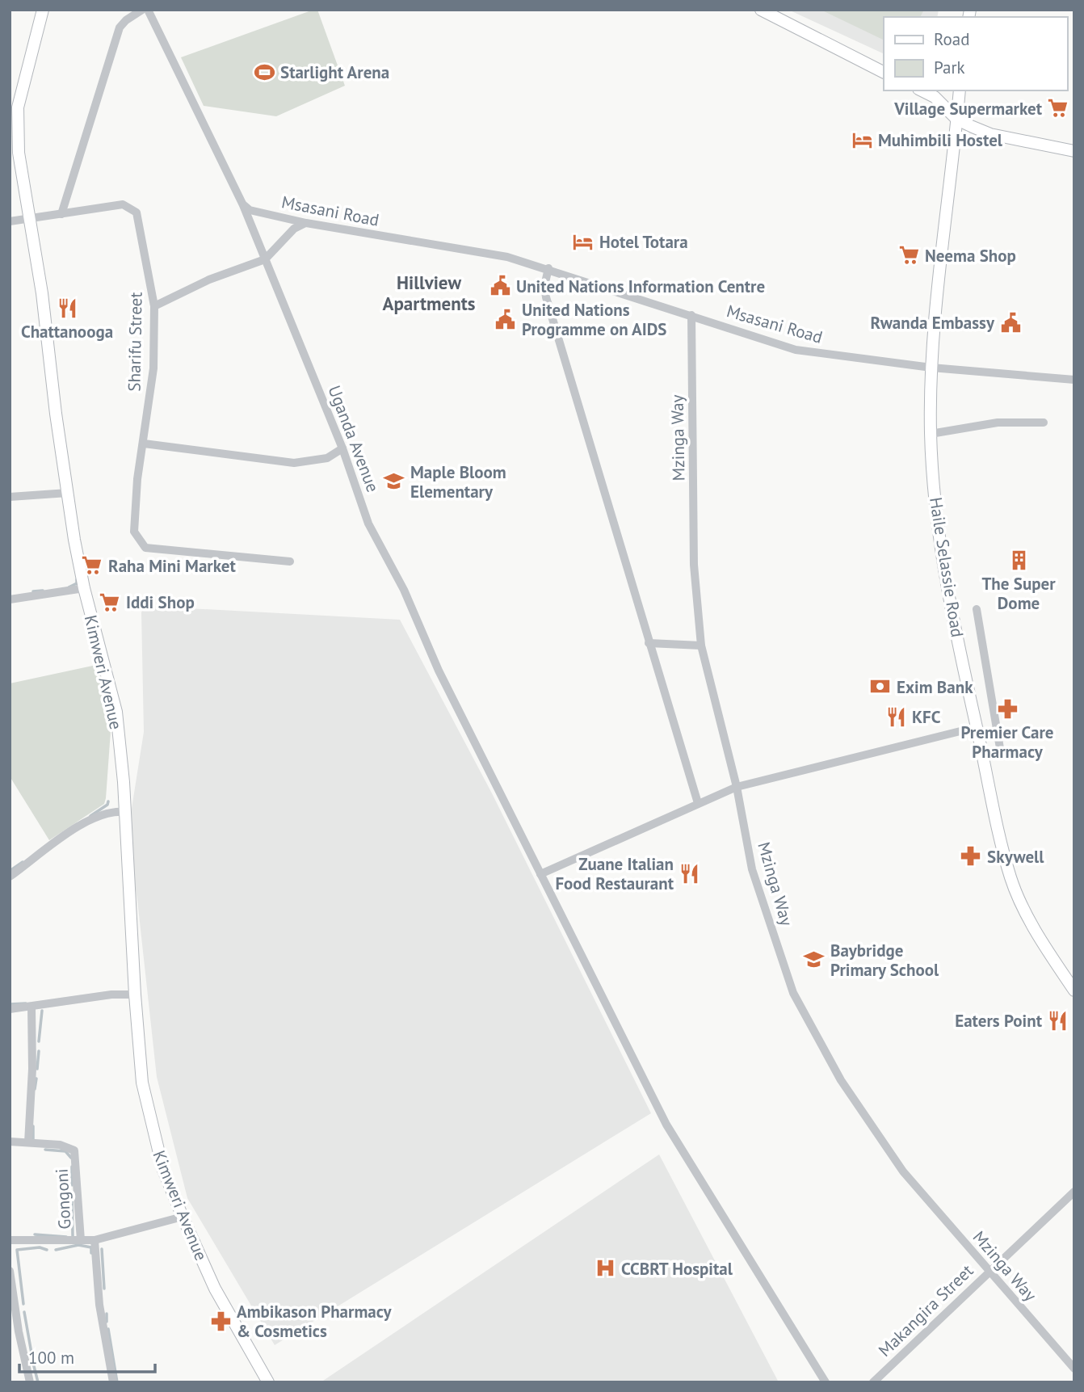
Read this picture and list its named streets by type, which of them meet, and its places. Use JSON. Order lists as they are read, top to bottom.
{
  "streets": {
    "street": [
      "Msasani Road",
      "Sharifu Street",
      "Mzinga Way",
      "Uganda Avenue",
      "Haile Selassie Road",
      "Kimweri Avenue",
      "Gongoni",
      "Makangira Street"
    ]
  },
  "crossings": [
    ["Msasani Road", "Mzinga Way"],
    ["Msasani Road", "Uganda Avenue"],
    ["Msasani Road", "Haile Selassie Road"],
    ["Sharifu Street", "Kimweri Avenue"],
    ["Mzinga Way", "Makangira Street"],
    ["Kimweri Avenue", "Gongoni"]
  ],
  "districts": ["Hillview Apartments"],
  "places": {
    "sports": ["Starlight Arena"],
    "supermarket": [
      "Village Supermarket",
      "Neema Shop",
      "Raha Mini Market",
      "Iddi Shop"
    ],
    "hotel": ["Muhimbili Hostel", "Hotel Totara"],
    "public building": ["United Nations Information Centre", "United Nations Programme on AIDS", "Rwanda Embassy"],
    "restaurant": [
      "Chattanooga",
      "KFC",
      "Zuane Italian Food Restaurant",
      "Eaters Point"
    ],
    "school or university": ["Maple Bloom Elementary", "Baybridge Primary School"],
    "building": ["The Super Dome"],
    "bank": ["Exim Bank"],
    "pharmacy": ["Premier Care Pharmacy", "Skywell", "Ambikason Pharmacy & Cosmetics"],
    "hospital": ["CCBRT Hospital"]
  },
  "legend": ["Road", "Park"],
  "scale_bar": "100 m"
}
